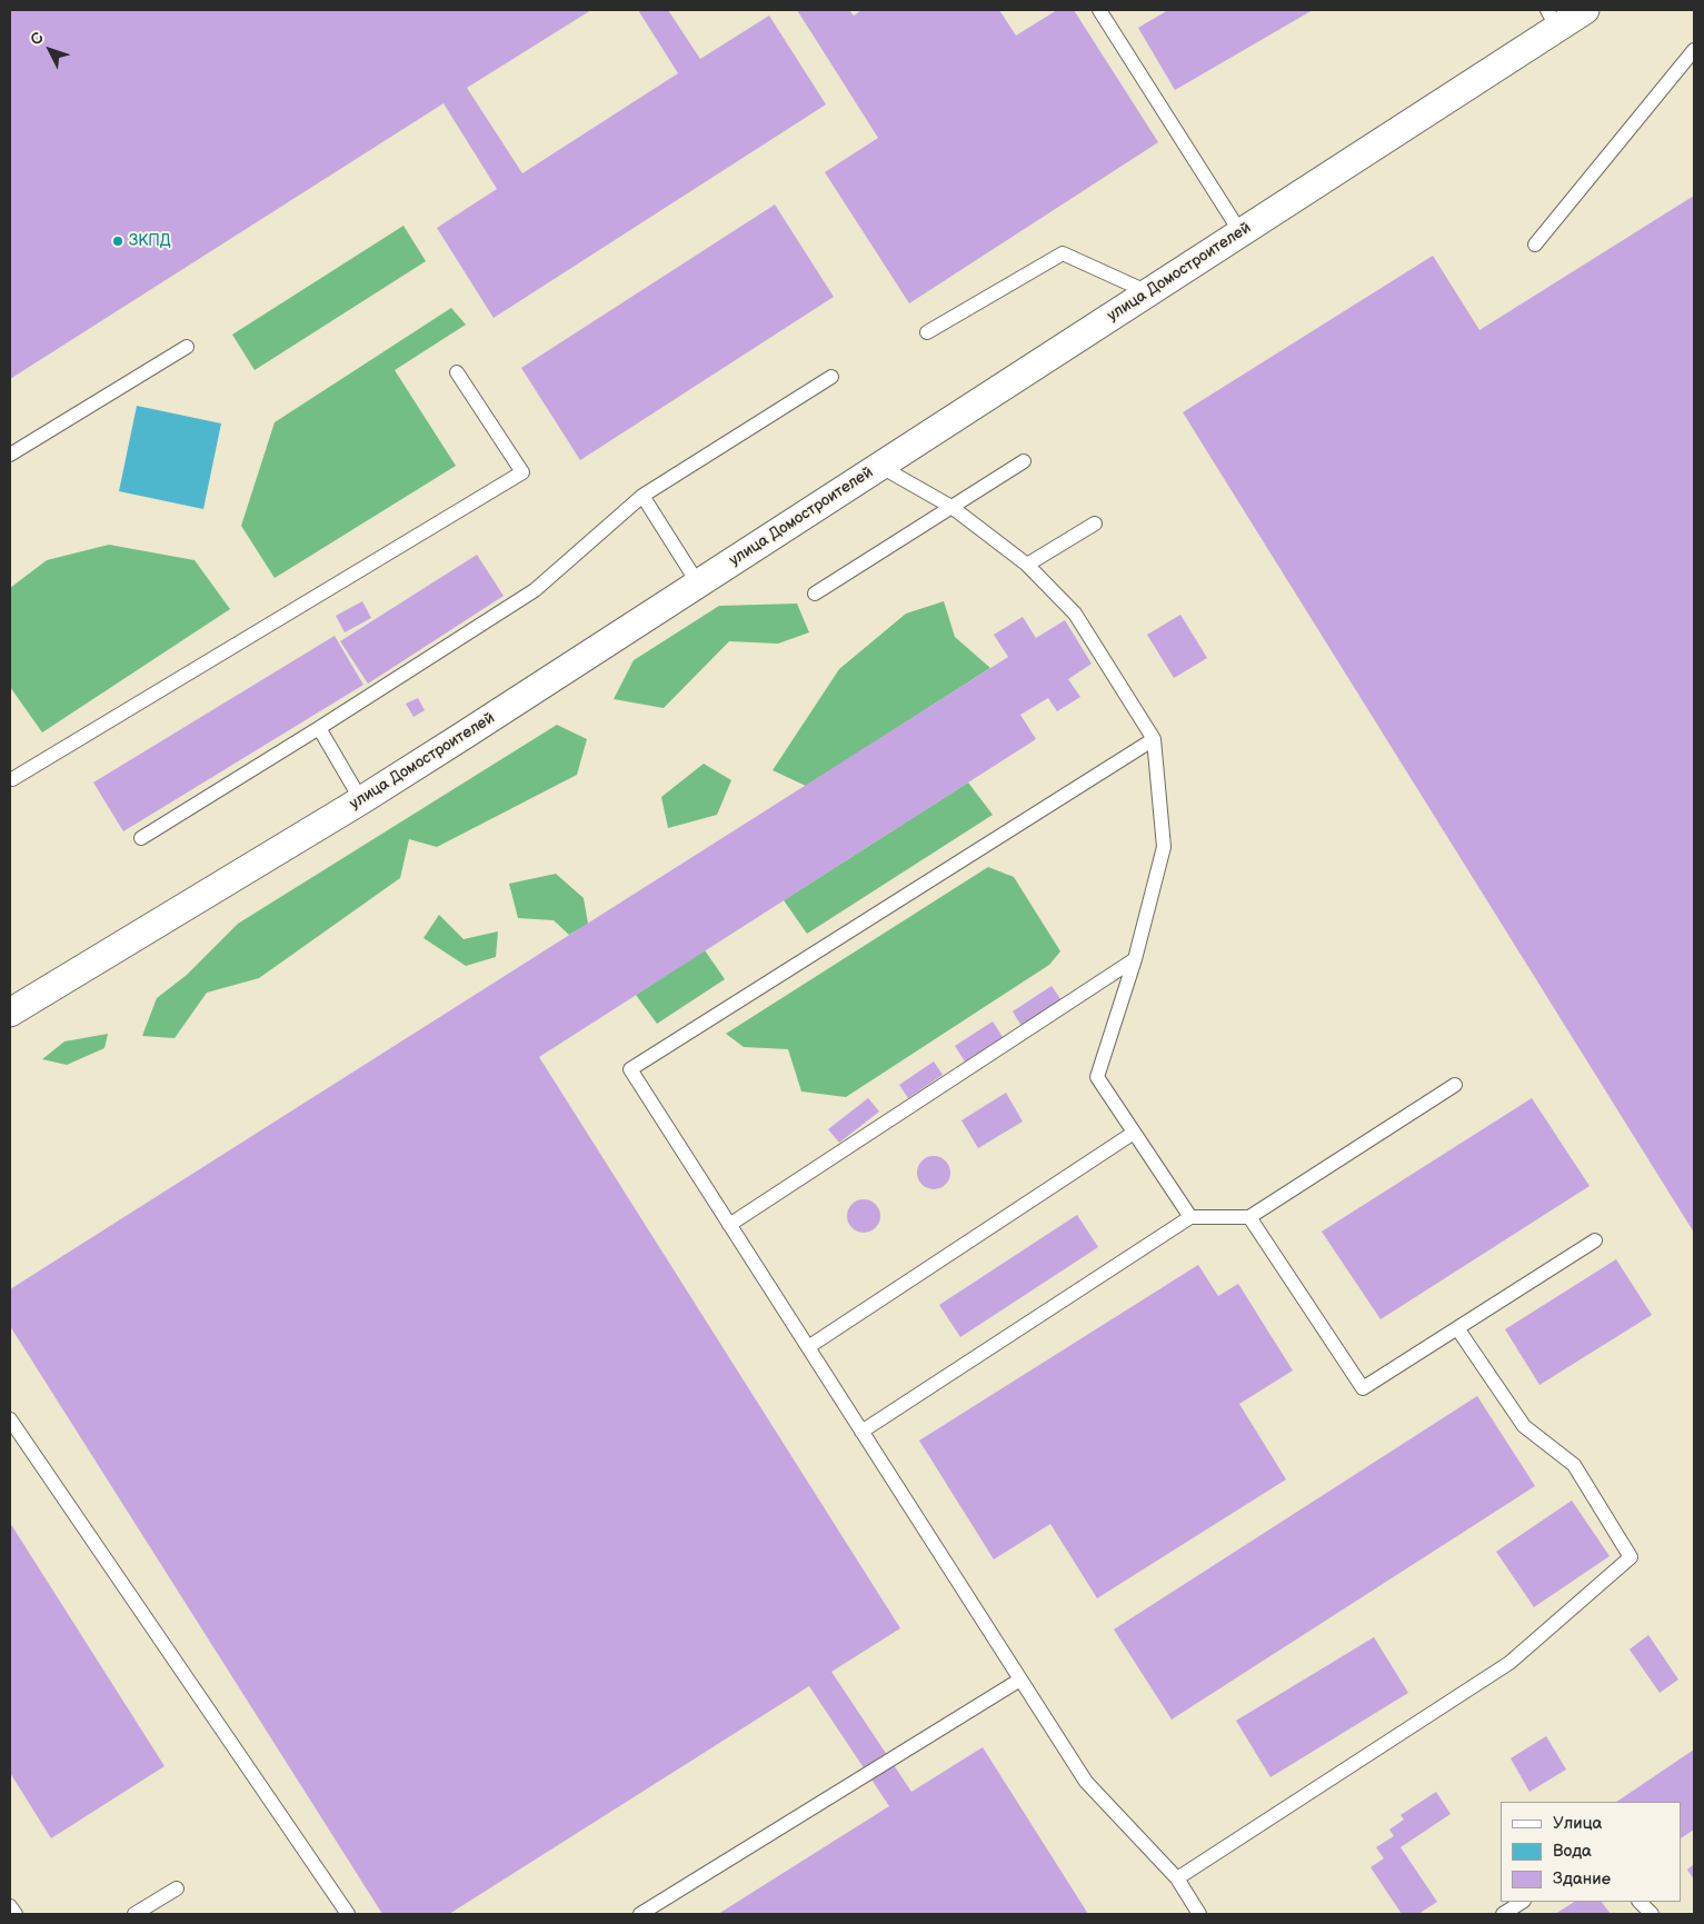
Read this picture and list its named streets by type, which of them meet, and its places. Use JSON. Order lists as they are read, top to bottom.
{
  "streets": {
    "street": ["улица Домостроителей"]
  },
  "places": ["ЗКПД"],
  "legend": ["Улица", "Вода", "Здание"],
  "north": "top left"
}
